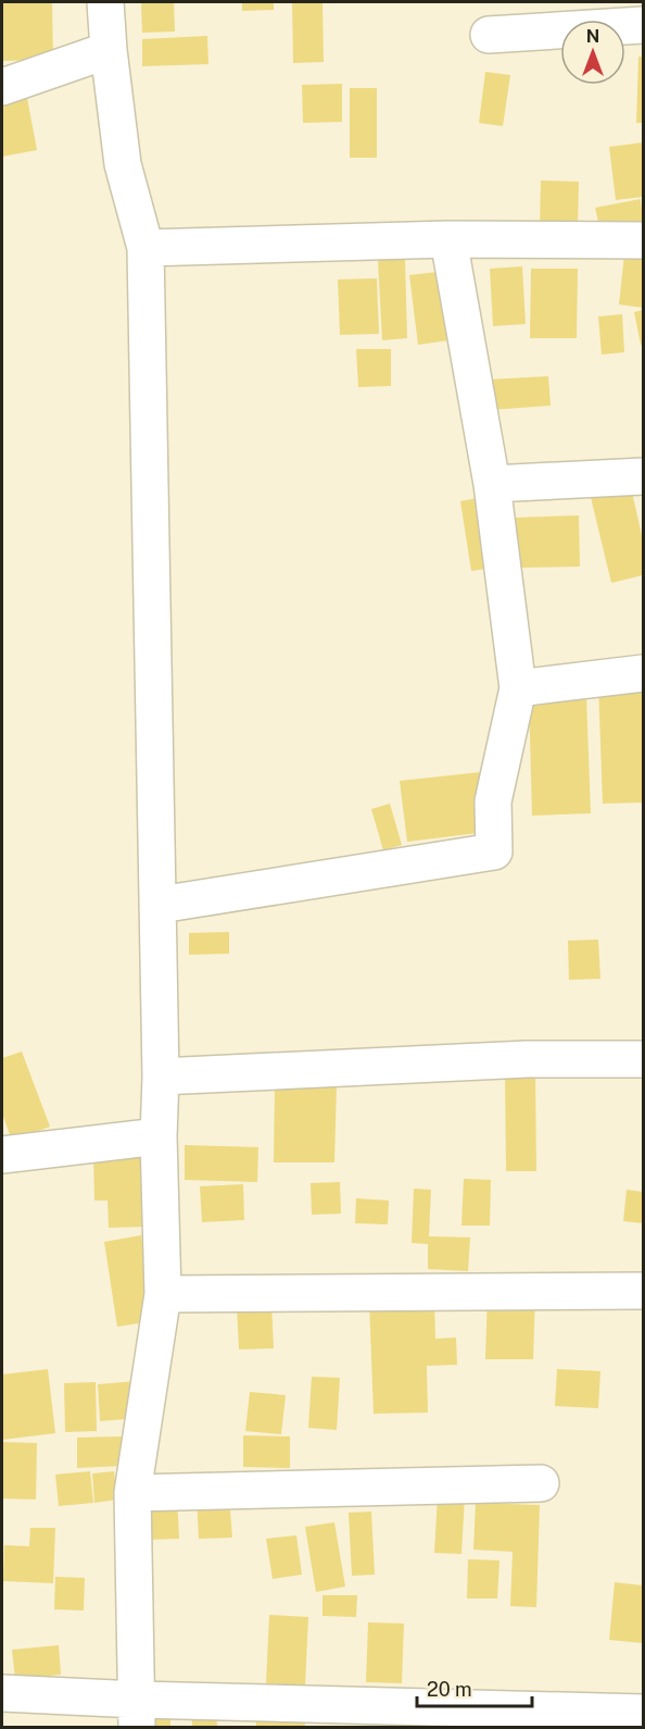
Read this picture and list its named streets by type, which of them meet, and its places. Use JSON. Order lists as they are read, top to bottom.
{
  "scale_bar": "20 m",
  "north": "top"
}
